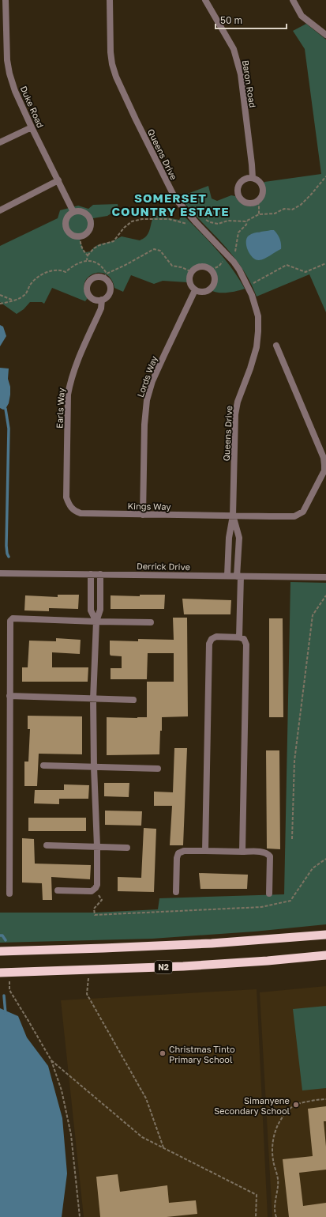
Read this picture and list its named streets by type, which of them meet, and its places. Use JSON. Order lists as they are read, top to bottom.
{
  "streets": {
    "highway": ["N2"],
    "street": [
      "Baron Road",
      "Duke Road",
      "Queens Drive",
      "Lords Way",
      "Earls Way",
      "Kings Way",
      "Derrick Drive"
    ]
  },
  "crossings": [
    ["Queens Drive", "Kings Way"],
    ["Queens Drive", "Derrick Drive"],
    ["Lords Way", "Kings Way"],
    ["Earls Way", "Kings Way"]
  ],
  "districts": ["SOMERSET COUNTRY ESTATE"],
  "places": ["Christmas Tinto Primary School", "Simanyene Secondary School"],
  "scale_bar": "50 m"
}
